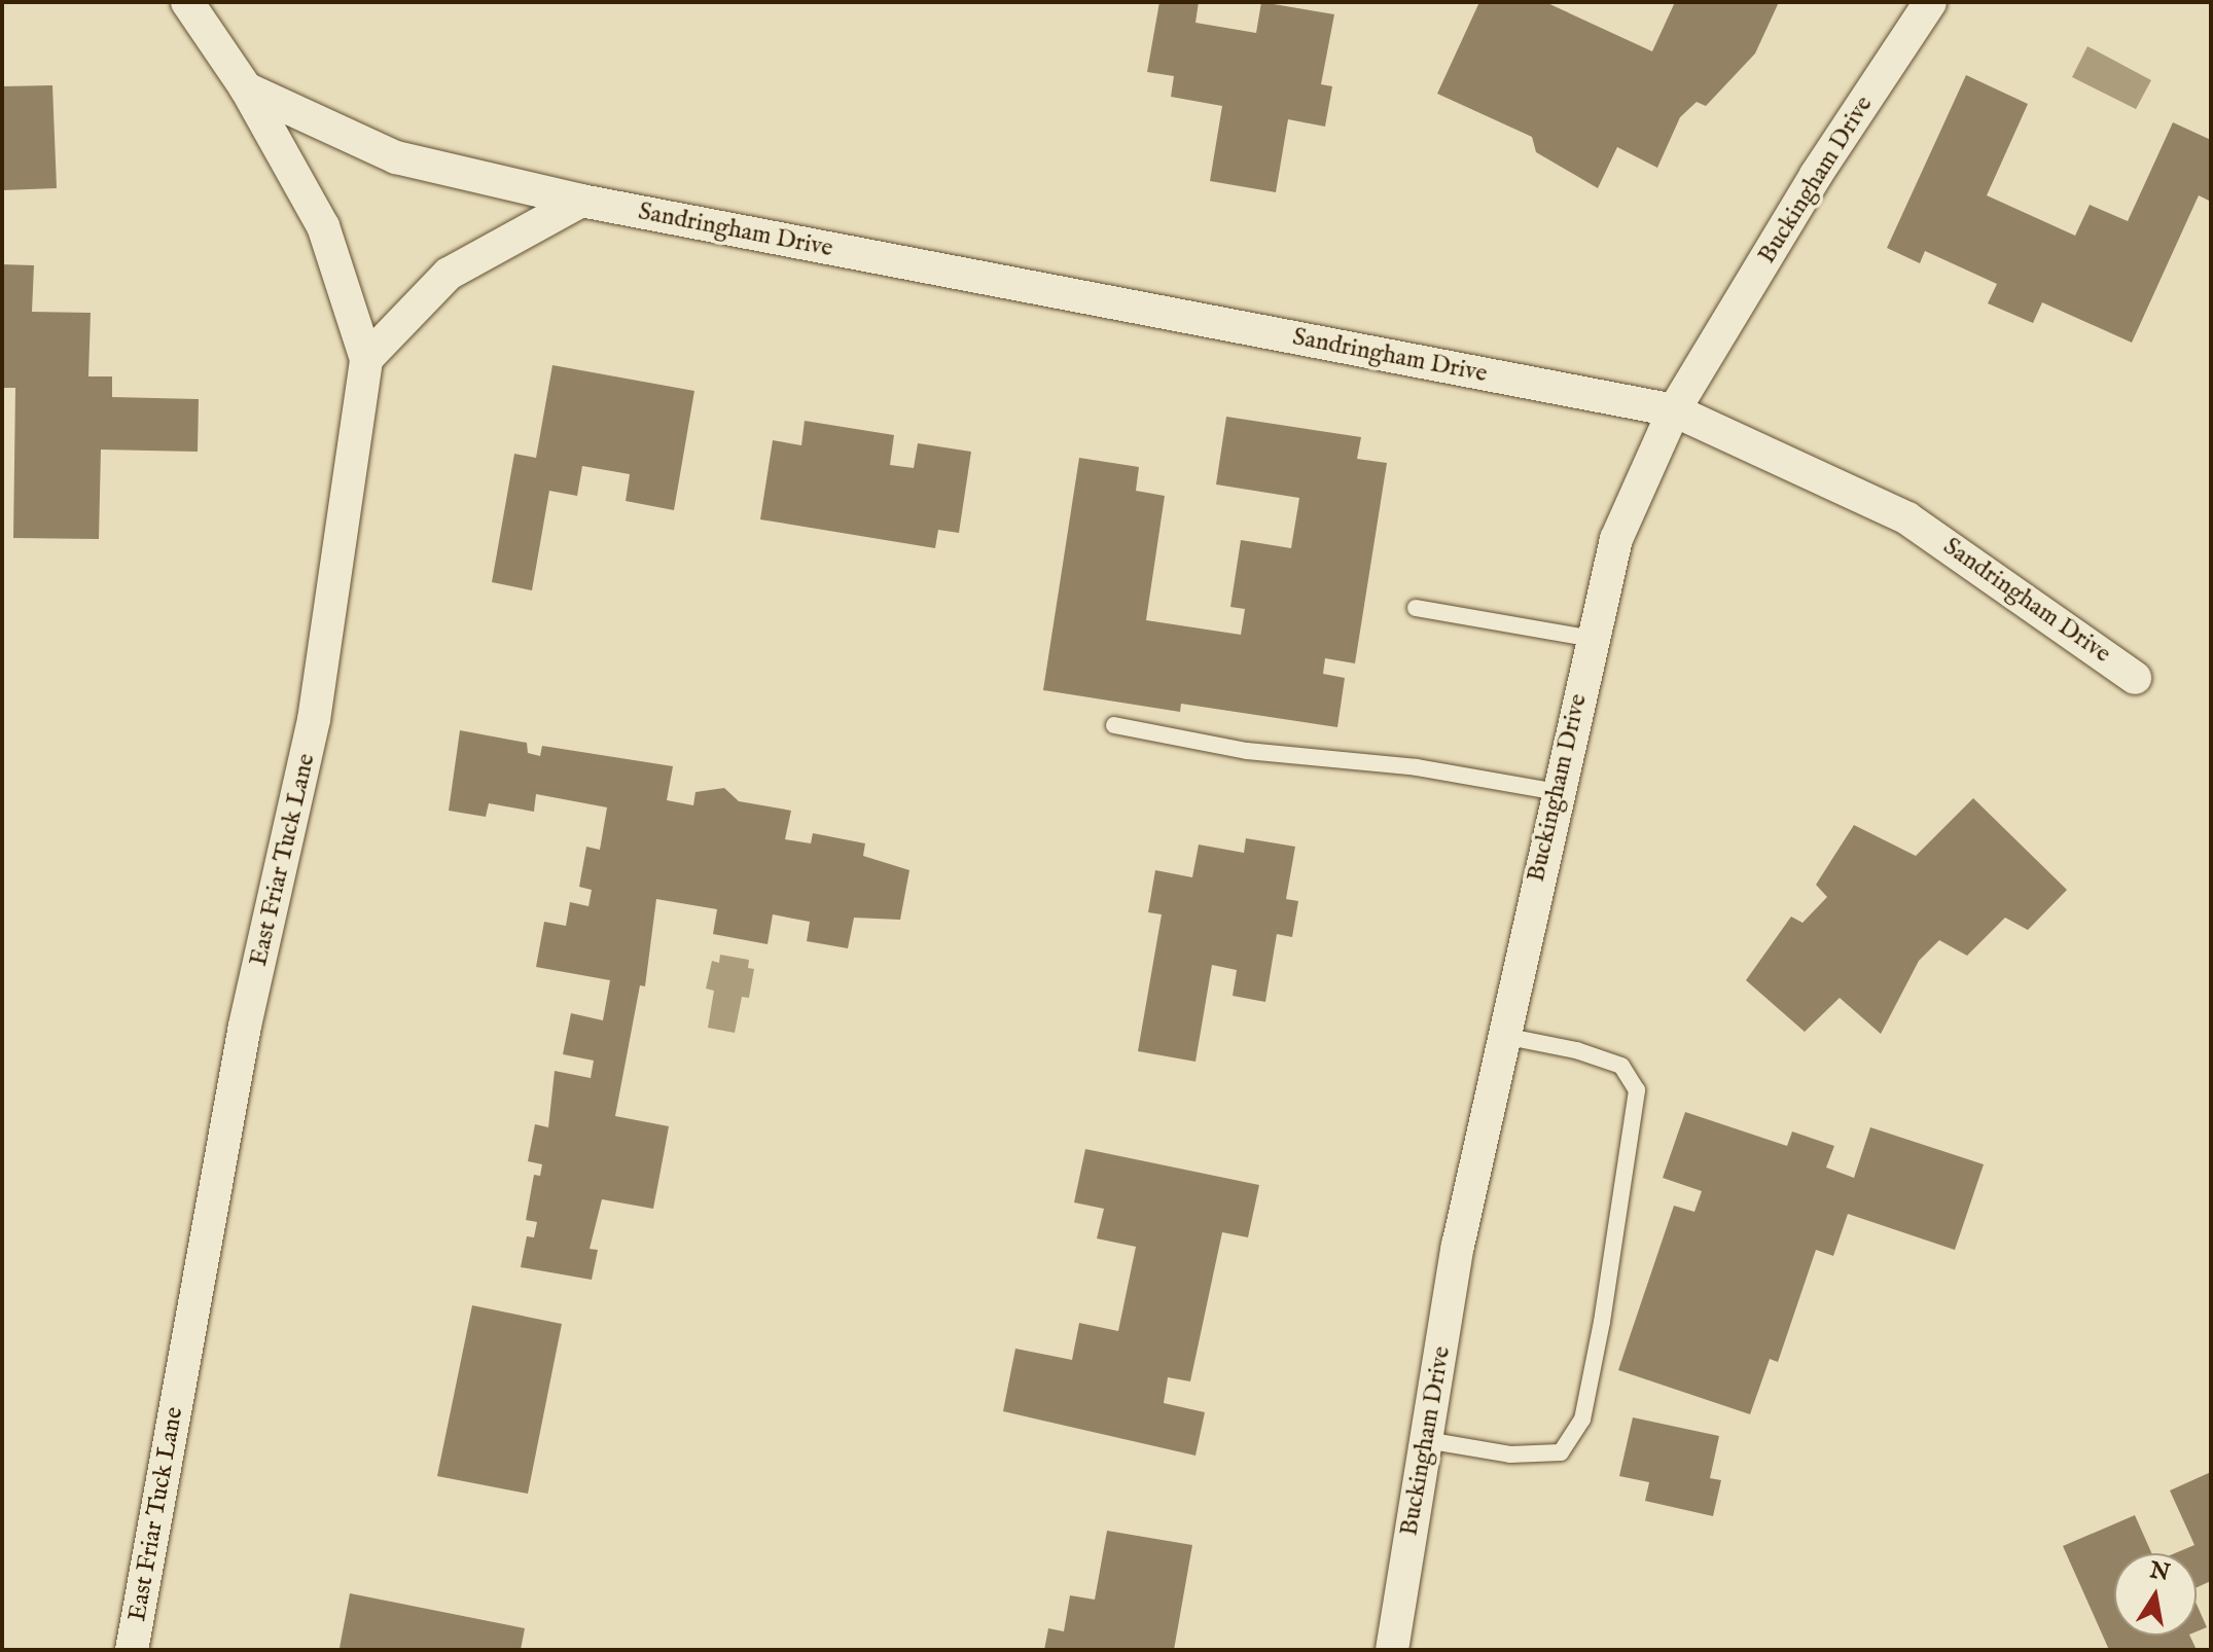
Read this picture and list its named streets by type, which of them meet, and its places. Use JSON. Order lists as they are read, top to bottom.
{
  "streets": {
    "street": ["Buckingham Drive", "Sandringham Drive", "East Friar Tuck Lane"]
  },
  "crossings": [
    ["Buckingham Drive", "Sandringham Drive"],
    ["Sandringham Drive", "East Friar Tuck Lane"]
  ],
  "north": "top"
}
